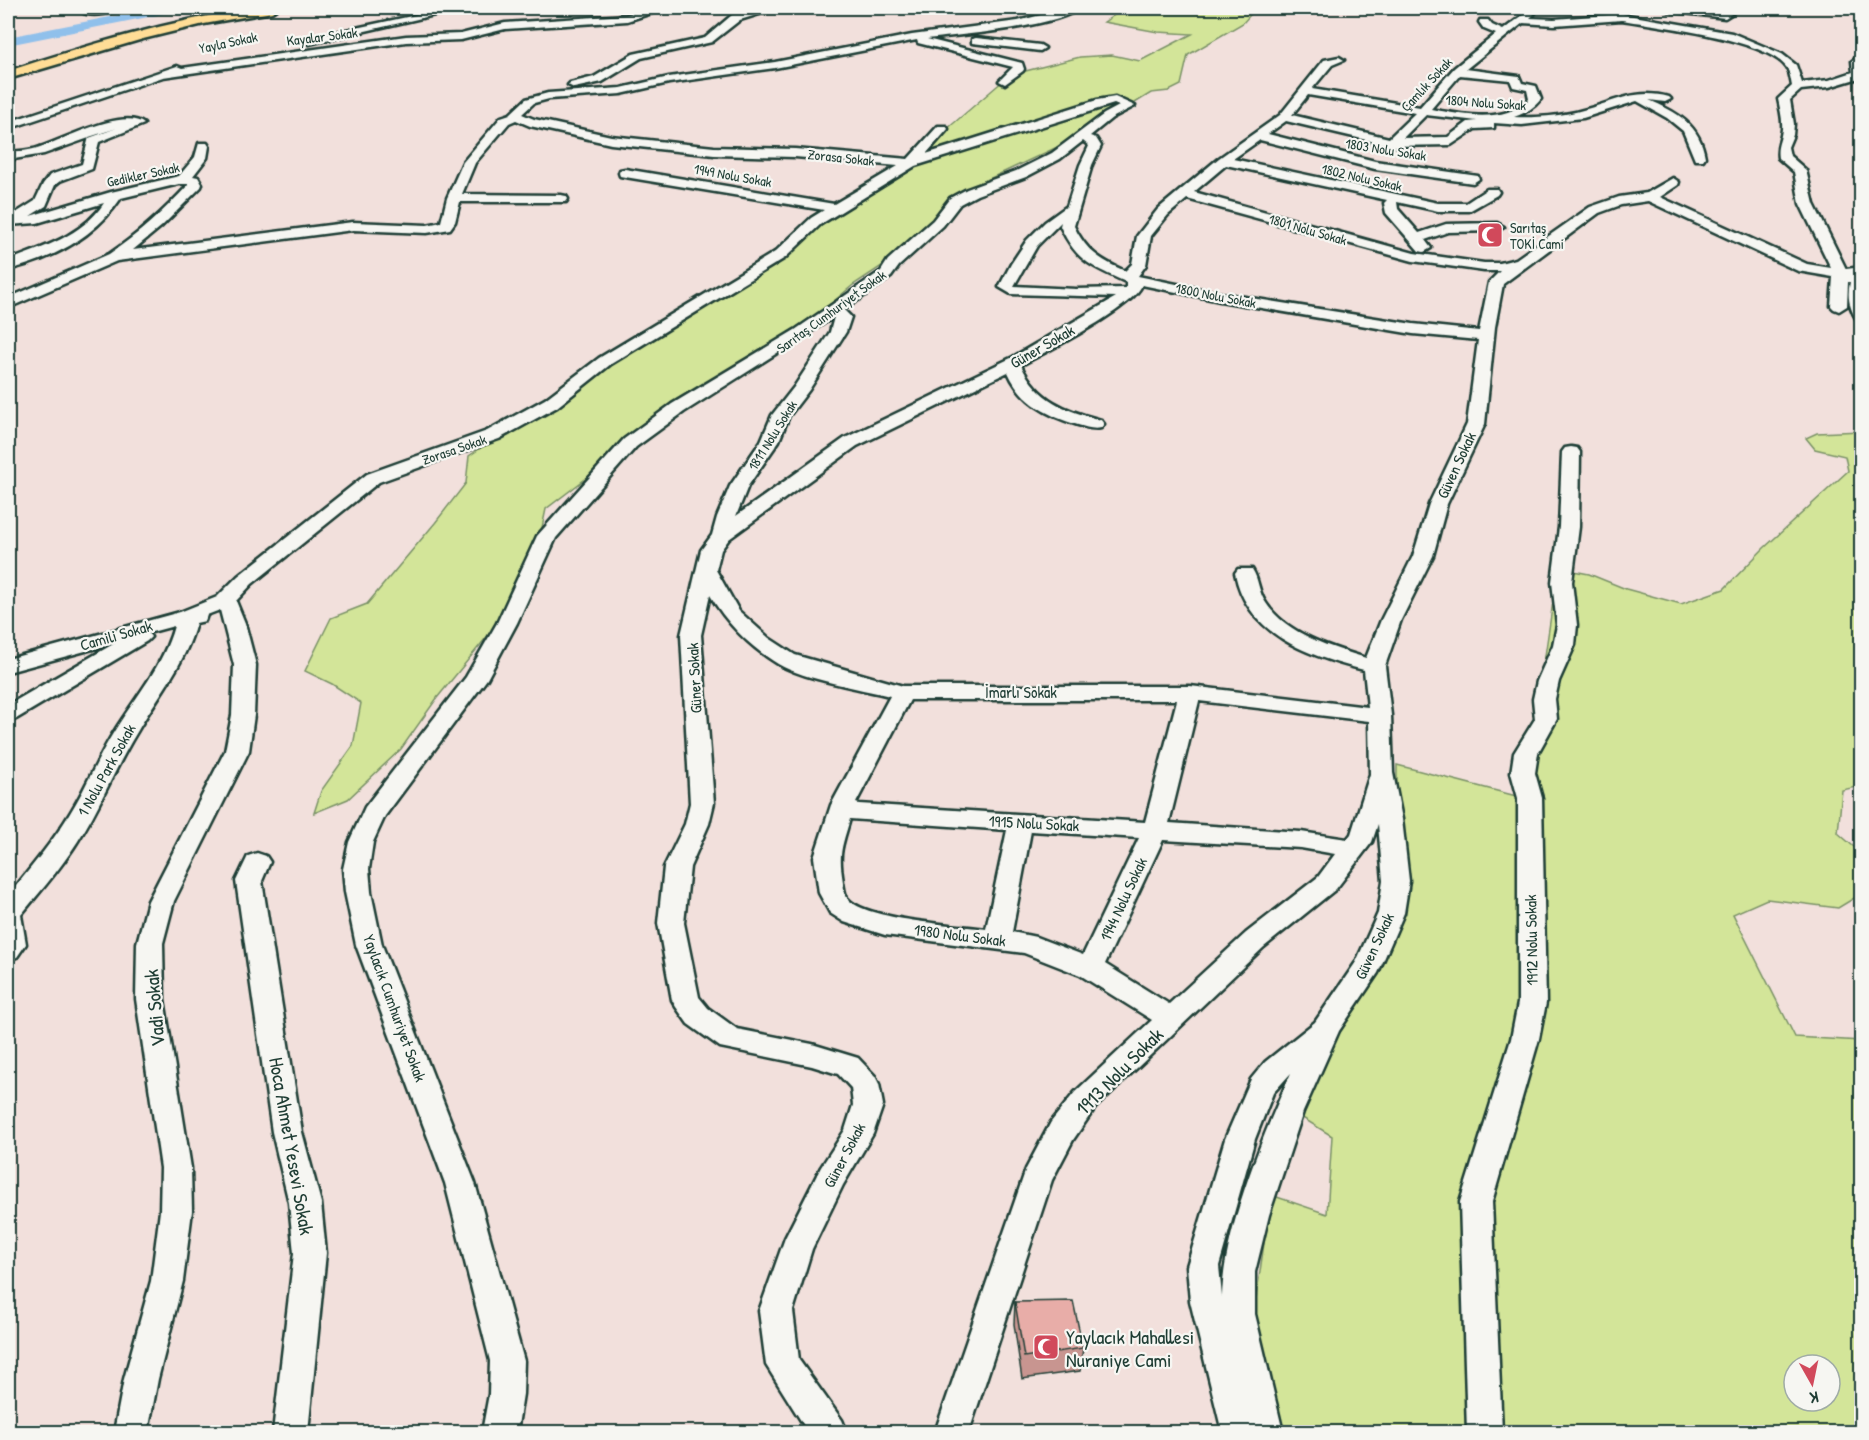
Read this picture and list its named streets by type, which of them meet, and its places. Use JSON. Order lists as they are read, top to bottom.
{
  "streets": {
    "street": [
      "Kayalar Sokak",
      "Yayla Sokak",
      "Çamlık Sokak",
      "1804 Nolu Sokak",
      "1803 Nolu Sokak",
      "Zorasa Sokak",
      "Gedikler Sokak",
      "1949 Nolu Sokak",
      "1802 Nolu Sokak",
      "1801 Nolu Sokak",
      "1800 Nolu Sokak",
      "Sarıtaş Cumhuriyet Sokak",
      "Güner Sokak",
      "1811 Nolu Sokak",
      "Güven Sokak",
      "Camili Sokak",
      "İmarlı Sokak",
      "1 Nolu Park Sokak",
      "1915 Nolu Sokak",
      "1944 Nolu Sokak",
      "1980 Nolu Sokak",
      "1912 Nolu Sokak",
      "Vadi Sokak",
      "Yaylacık Cumhuriyet Sokak",
      "1913 Nolu Sokak",
      "Hoca Ahmet Yesevi Sokak"
    ]
  },
  "crossings": [
    ["Kayalar Sokak", "Yayla Sokak"],
    ["Çamlık Sokak", "1804 Nolu Sokak"],
    ["Zorasa Sokak", "1949 Nolu Sokak"],
    ["Zorasa Sokak", "Sarıtaş Cumhuriyet Sokak"],
    ["Zorasa Sokak", "Camili Sokak"],
    ["Zorasa Sokak", "Vadi Sokak"],
    ["1801 Nolu Sokak", "Güven Sokak"],
    ["1800 Nolu Sokak", "Sarıtaş Cumhuriyet Sokak"],
    ["1800 Nolu Sokak", "Güner Sokak"],
    ["1800 Nolu Sokak", "Güven Sokak"],
    ["Sarıtaş Cumhuriyet Sokak", "1811 Nolu Sokak"],
    ["Sarıtaş Cumhuriyet Sokak", "Yaylacık Cumhuriyet Sokak"],
    ["Güner Sokak", "1811 Nolu Sokak"],
    ["Güner Sokak", "İmarlı Sokak"],
    ["Güven Sokak", "İmarlı Sokak"],
    ["Güven Sokak", "1913 Nolu Sokak"],
    ["Camili Sokak", "1 Nolu Park Sokak"],
    ["Camili Sokak", "Vadi Sokak"],
    ["İmarlı Sokak", "1944 Nolu Sokak"],
    ["1915 Nolu Sokak", "1944 Nolu Sokak"],
    ["1915 Nolu Sokak", "1980 Nolu Sokak"],
    ["1915 Nolu Sokak", "1913 Nolu Sokak"],
    ["1944 Nolu Sokak", "1980 Nolu Sokak"],
    ["1980 Nolu Sokak", "1913 Nolu Sokak"]
  ],
  "places": {
    "mosque": ["Sarıtaş TOKİ Cami", "Yaylacık Mahallesi Nuraniye Cami"]
  },
  "north": "bottom"
}
